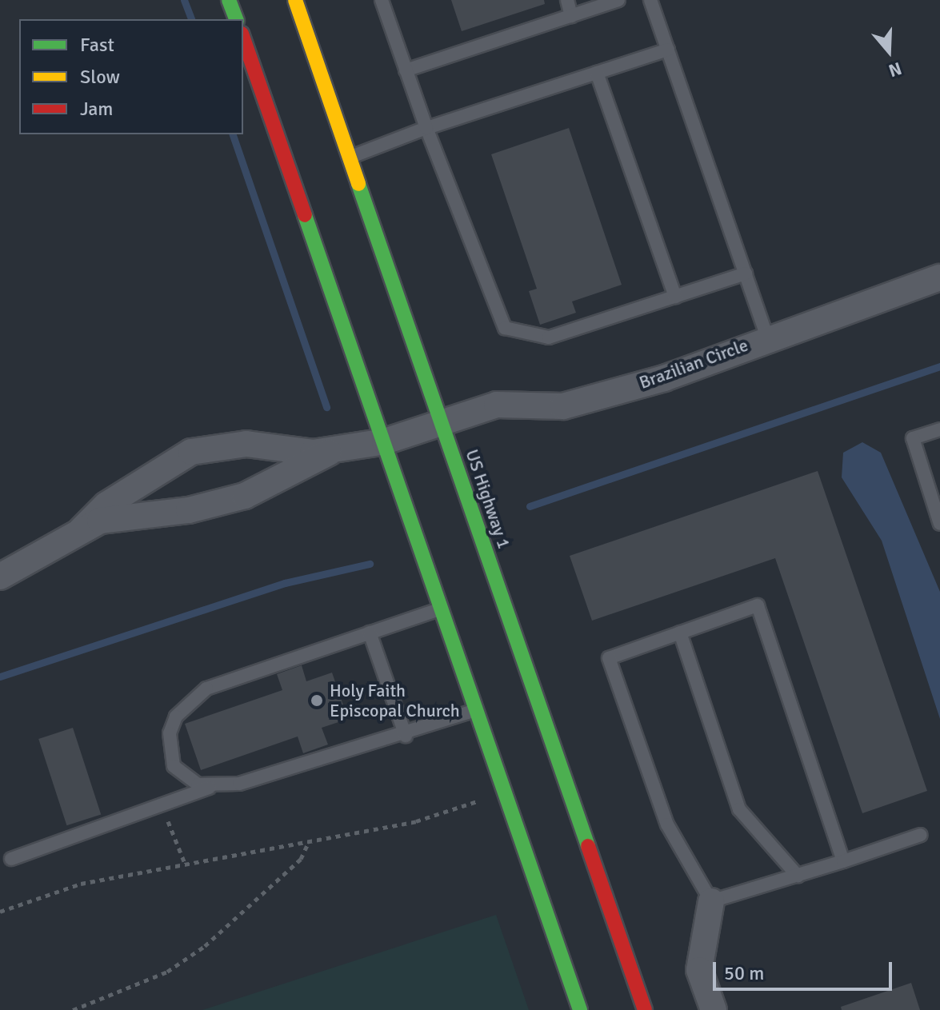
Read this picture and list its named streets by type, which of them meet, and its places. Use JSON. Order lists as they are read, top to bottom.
{
  "streets": {
    "main road": ["US Highway 1"],
    "street": ["Brazilian Circle"]
  },
  "crossings": [
    ["Brazilian Circle", "US Highway 1"]
  ],
  "places": ["Holy Faith Episcopal Church"],
  "legend": ["Fast", "Slow", "Jam"],
  "scale_bar": "50 m",
  "north": "bottom"
}
